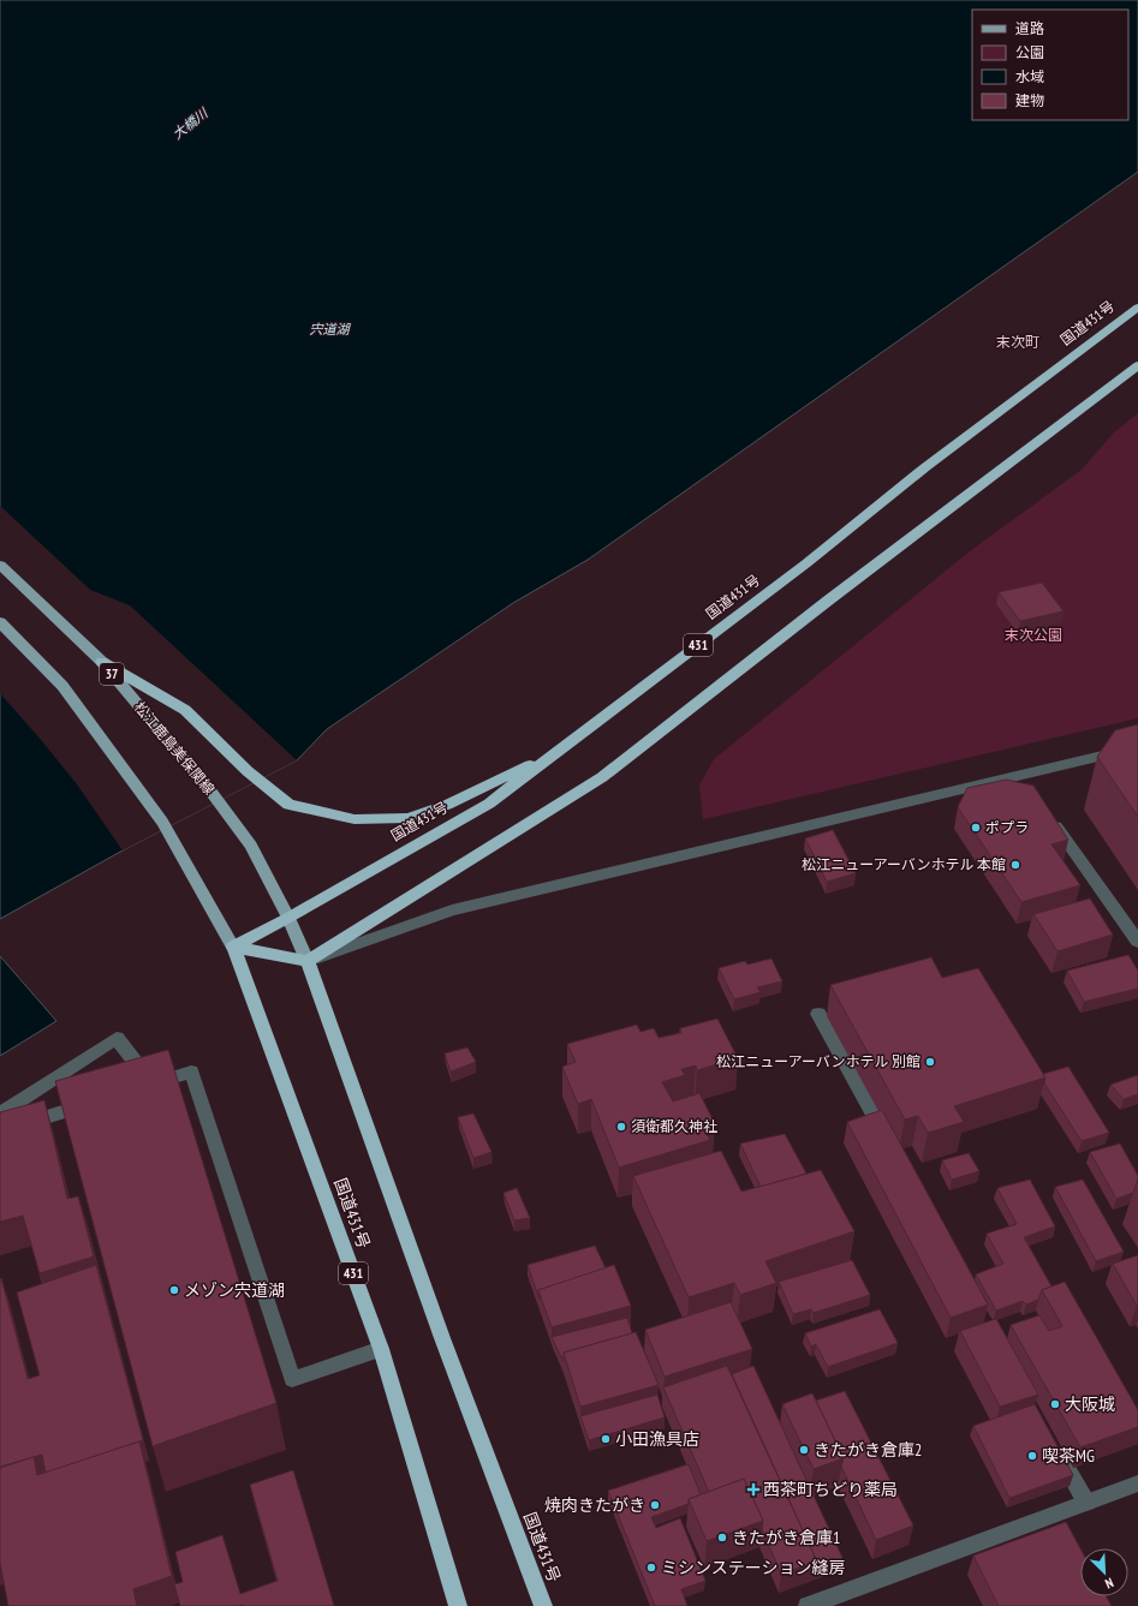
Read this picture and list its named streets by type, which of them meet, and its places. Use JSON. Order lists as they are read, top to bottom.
{
  "streets": {
    "highway": ["国道431号", "431"],
    "main road": ["37", "松江鹿島美保関線"]
  },
  "crossings": [
    ["国道431号", "松江鹿島美保関線"]
  ],
  "districts": ["末次町"],
  "water": ["大橋川", "宍道湖"],
  "parks": ["末次公園"],
  "places": {
    "other": [
      "ポプラ",
      "松江ニューアーバンホテル 本館",
      "松江ニューアーバンホテル 別館",
      "須衛都久神社",
      "メゾン宍道湖",
      "大阪城",
      "小田漁具店",
      "きたがき倉庫2",
      "喫茶MG",
      "焼肉きたがき",
      "きたがき倉庫1",
      "ミシンステーション縫房"
    ],
    "health": ["西茶町ちどり薬局"]
  },
  "legend": [
    "道路",
    "公園",
    "水域",
    "建物"
  ],
  "north": "bottom right"
}
